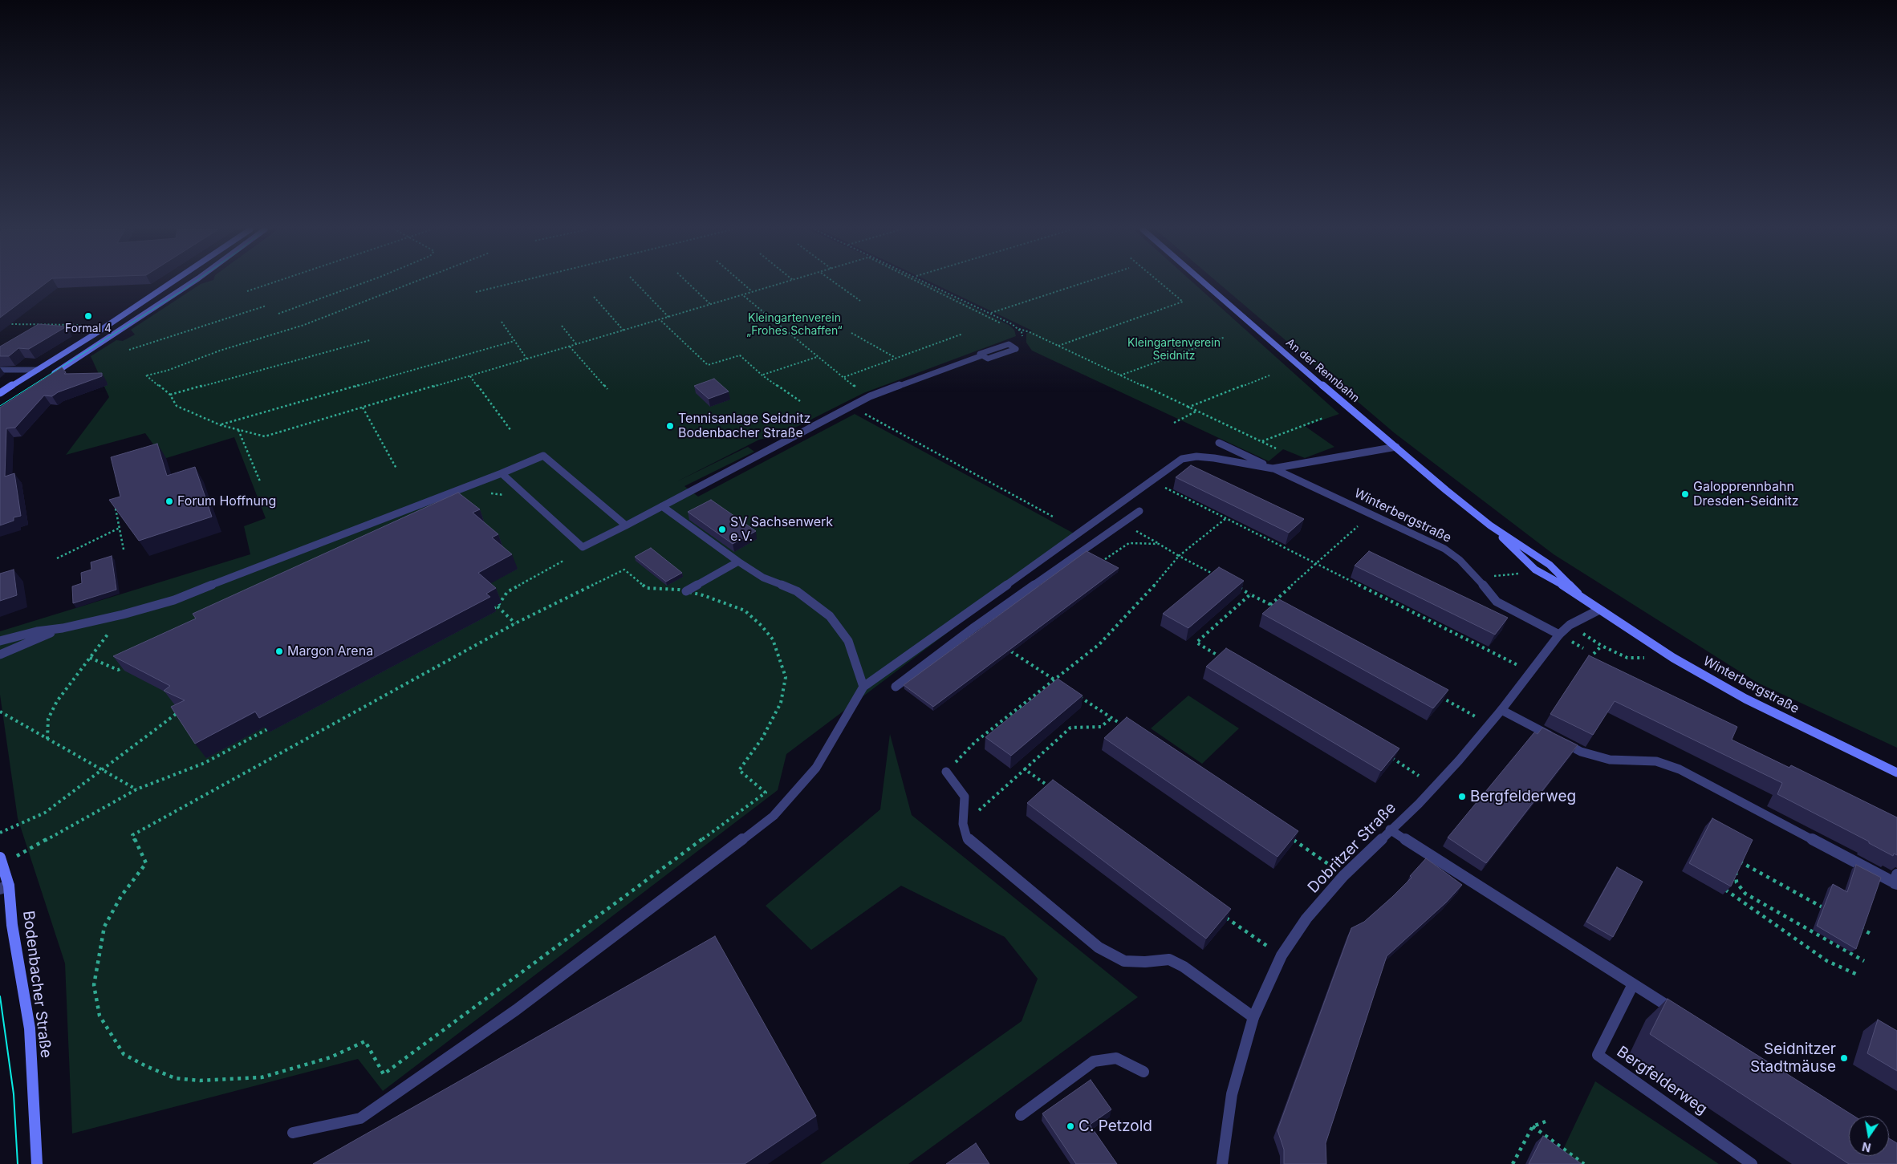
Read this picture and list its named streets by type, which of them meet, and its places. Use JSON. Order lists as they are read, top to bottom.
{
  "streets": {
    "main road": ["An der Rennbahn", "Winterbergstraße", "Bodenbacher Straße"],
    "street": ["Dobritzer Straße", "Bergfelderweg"]
  },
  "crossings": [
    ["An der Rennbahn", "Winterbergstraße"],
    ["An der Rennbahn", "Dobritzer Straße"],
    ["Winterbergstraße", "Dobritzer Straße"]
  ],
  "parks": ["Kleingartenverein „Frohes Schaffen“", "Kleingartenverein Seidnitz"],
  "places": [
    "Formal 4",
    "Tennisanlage Seidnitz Bodenbacher Straße",
    "Galopprennbahn Dresden-Seidnitz",
    "Forum Hoffnung",
    "SV Sachsenwerk e.V.",
    "Margon Arena",
    "Bergfelderweg",
    "Seidnitzer Stadtmäuse",
    "C. Petzold"
  ],
  "north": "bottom"
}
